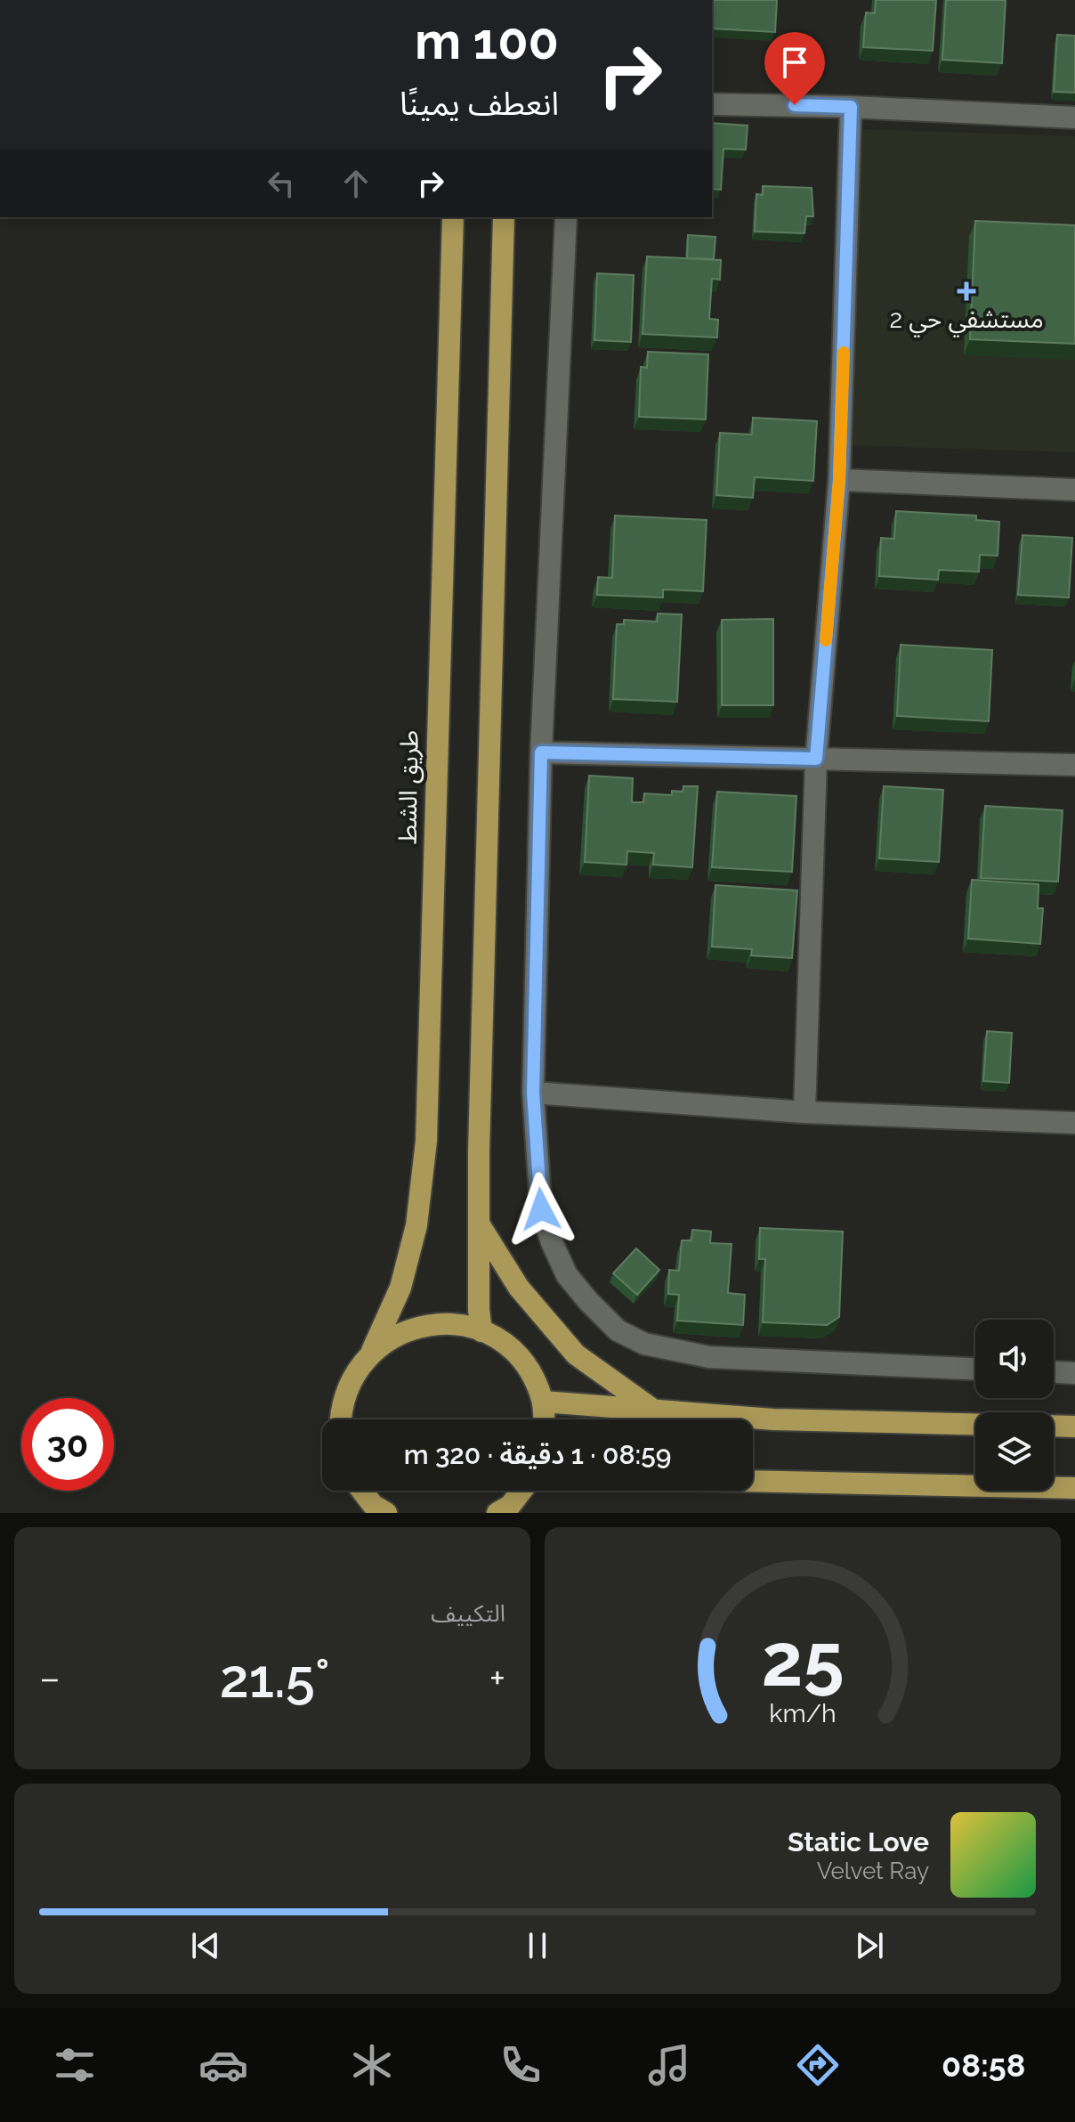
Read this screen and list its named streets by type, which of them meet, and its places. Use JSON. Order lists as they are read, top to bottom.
{
  "streets": {
    "main road": ["طريق الشط"]
  },
  "places": {
    "health": ["مستشفي حي 2"]
  },
  "page": {
    "turn": ["100 m", "انعطف يمينًا"],
    "limit": "30",
    "trip": "08:59 · 1 دقيقة · 320 m",
    "tile": "التكييف",
    "heat": ["−", "21.5°", "+"],
    "song": ["Static Love", "Velvet Ray"],
    "tabs": "08:58",
    "gauge": ["25", "km/h"]
  }
}
